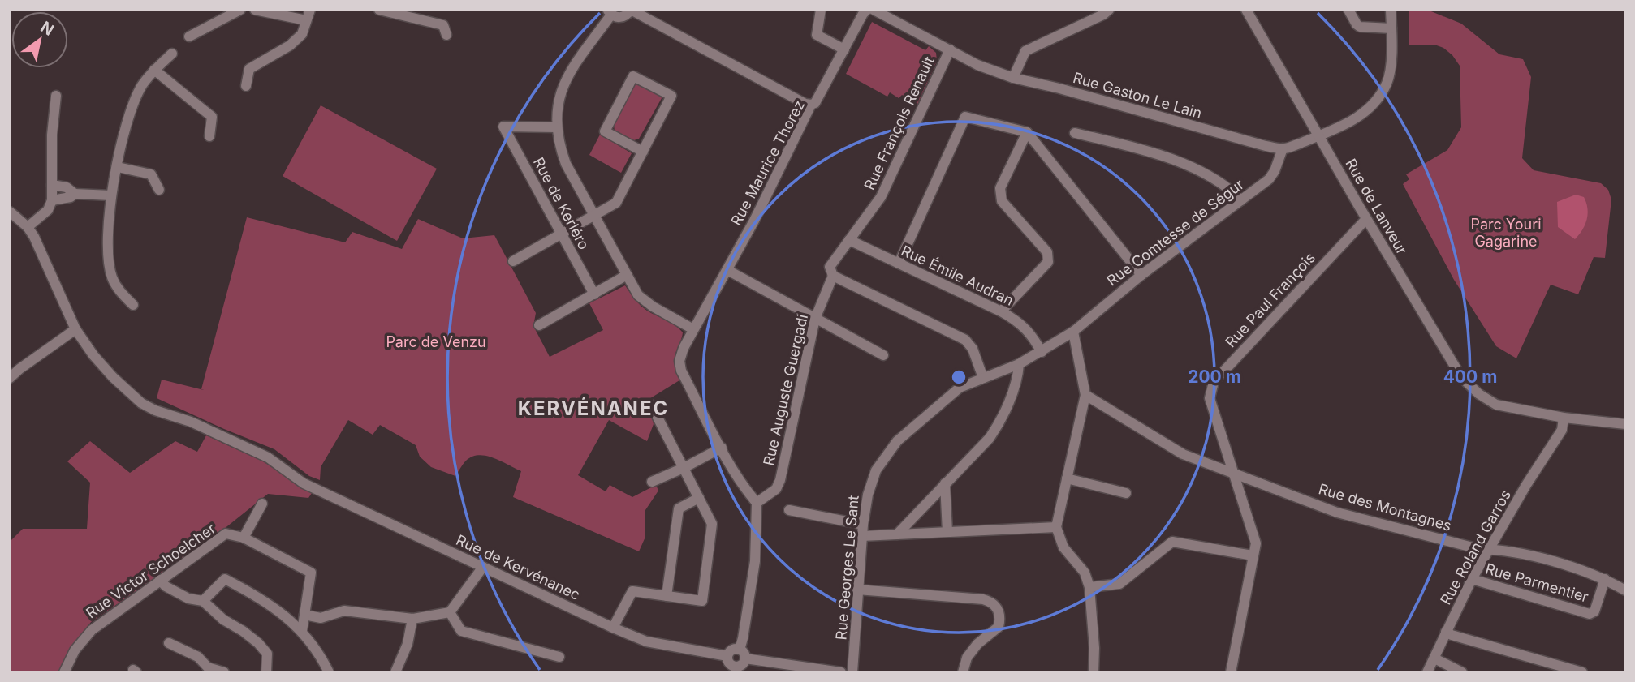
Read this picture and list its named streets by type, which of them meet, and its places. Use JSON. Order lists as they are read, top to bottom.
{
  "streets": {
    "street": [
      "Rue Gaston Le Lain",
      "Rue François Renault",
      "Rue Maurice Thorez",
      "Rue de Kerléro",
      "Rue de Lanveur",
      "Rue Comtesse de Ségur",
      "Rue Émile Audran",
      "Rue Paul François",
      "Rue Auguste Guergadi",
      "Rue des Montagnes",
      "Rue Roland Garros",
      "Rue de Kervénanec",
      "Rue Georges Le Sant",
      "Rue Victor Schoelcher",
      "Rue Parmentier"
    ]
  },
  "crossings": [
    ["Rue Gaston Le Lain", "Rue François Renault"],
    ["Rue Gaston Le Lain", "Rue de Lanveur"],
    ["Rue Gaston Le Lain", "Rue Comtesse de Ségur"],
    ["Rue François Renault", "Rue Émile Audran"],
    ["Rue François Renault", "Rue Auguste Guergadi"],
    ["Rue de Lanveur", "Rue Paul François"],
    ["Rue de Lanveur", "Rue Roland Garros"],
    ["Rue Comtesse de Ségur", "Rue Émile Audran"],
    ["Rue Comtesse de Ségur", "Rue Georges Le Sant"],
    ["Rue Émile Audran", "Rue Georges Le Sant"],
    ["Rue Paul François", "Rue des Montagnes"],
    ["Rue des Montagnes", "Rue Roland Garros"],
    ["Rue des Montagnes", "Rue Parmentier"],
    ["Rue Roland Garros", "Rue Parmentier"]
  ],
  "districts": ["KERVÉNANEC"],
  "parks": ["Parc Youri Gagarine", "Parc de Venzu"],
  "north": "top right",
  "rings": ["200 m", "400 m"]
}
